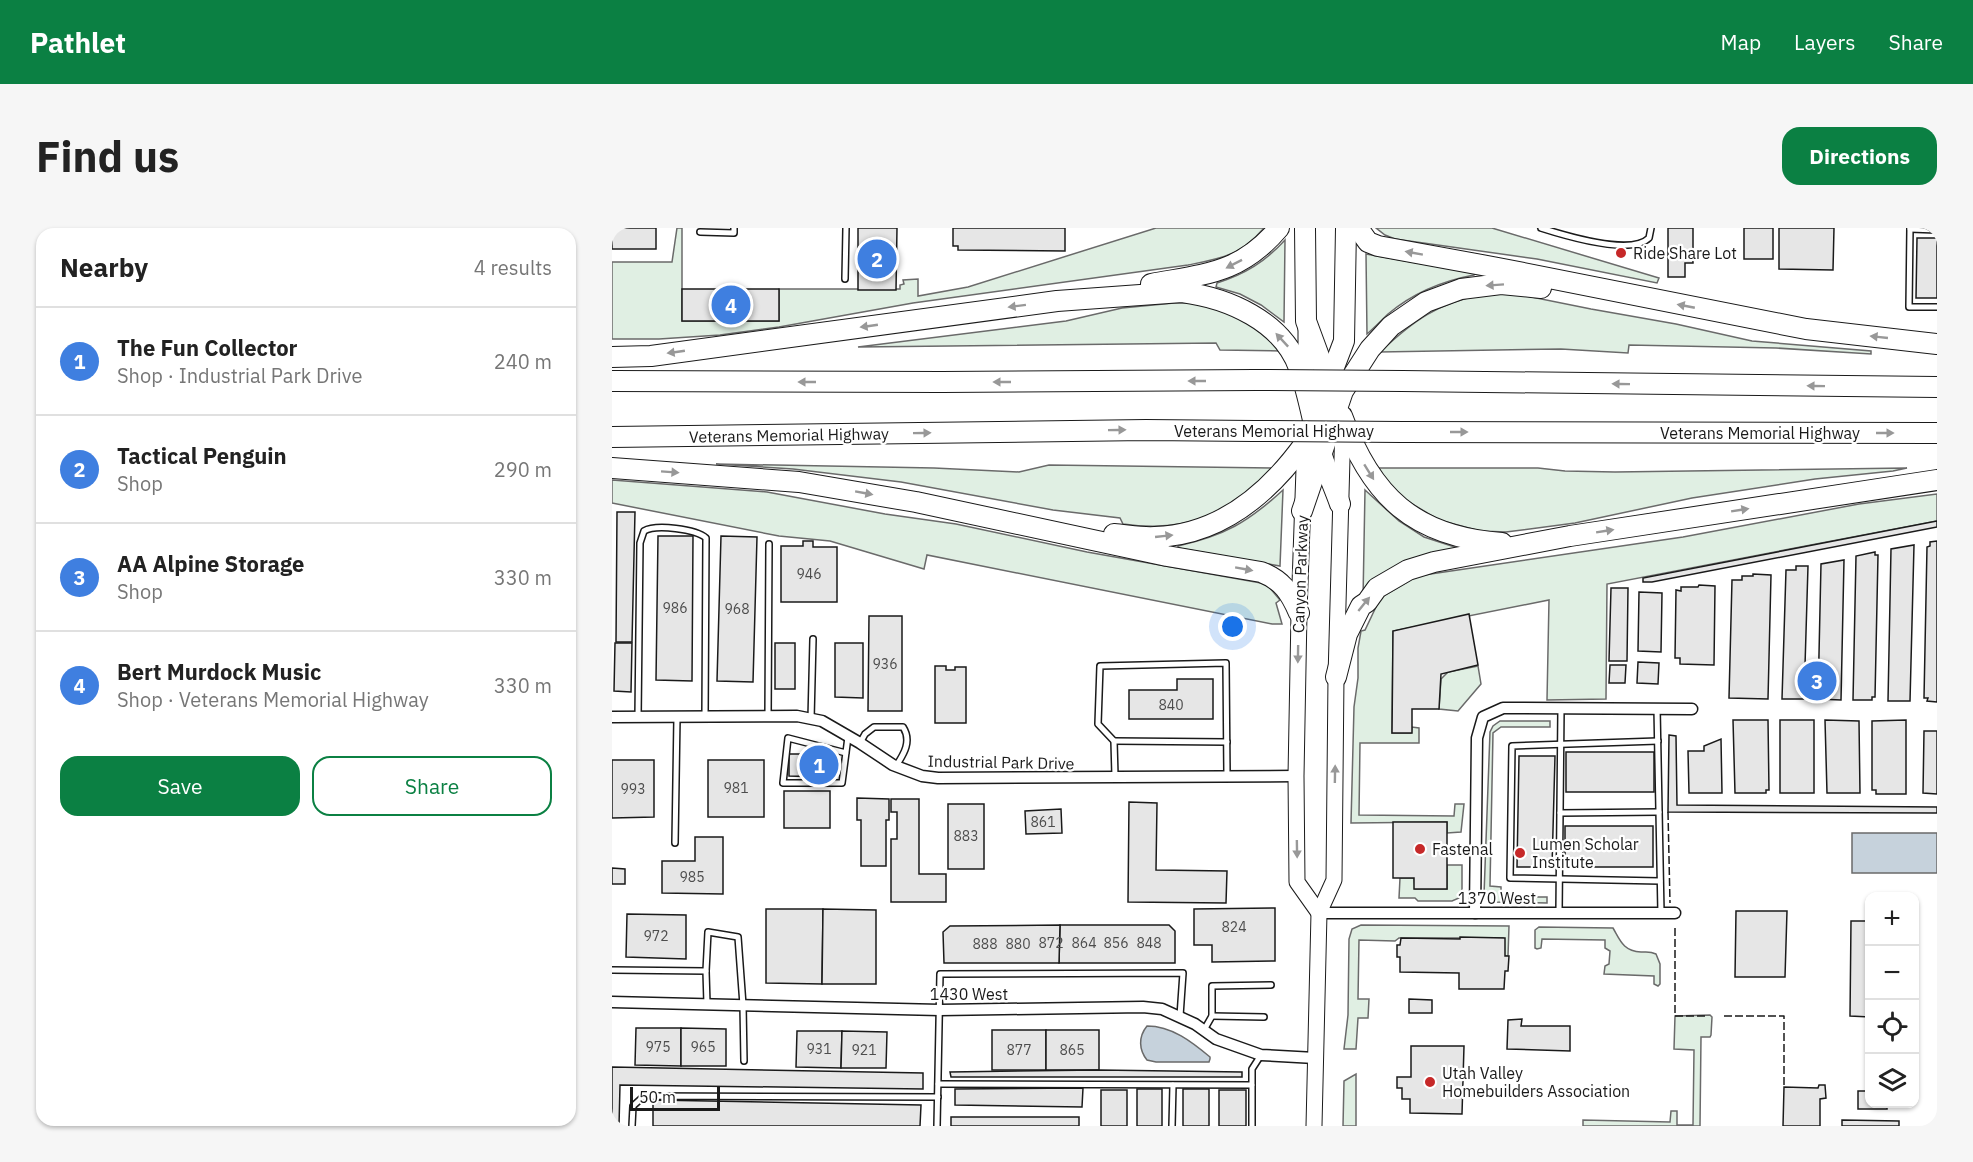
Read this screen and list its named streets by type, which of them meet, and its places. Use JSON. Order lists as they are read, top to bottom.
{
  "streets": {
    "highway": ["Veterans Memorial Highway", "Canyon Parkway"],
    "street": ["Industrial Park Drive", "1370 West", "1430 West"]
  },
  "crossings": [
    ["Canyon Parkway", "Industrial Park Drive"],
    ["Canyon Parkway", "1370 West"]
  ],
  "one_way": ["Canyon Parkway"],
  "places": [
    "Ride Share Lot",
    "Fastenal",
    "Lumen Scholar Institute",
    "Utah Valley Homebuilders Association"
  ],
  "house_numbers": [
    "946",
    "986",
    "968",
    "936",
    "840",
    "981",
    "993",
    "861",
    "883",
    "985",
    "824",
    "972",
    "872",
    "864",
    "856",
    "848",
    "888",
    "880",
    "975",
    "965",
    "931",
    "921",
    "877",
    "865"
  ],
  "scale_bar": "50 m",
  "page": {
    "header": "Pathlet",
    "nav": ["Map", "Layers", "Share"],
    "buttons": [
      "Directions",
      ["Save", "Share"]
    ],
    "title": "Find us",
    "heading": ["Nearby", "4 results"],
    "pins": [
      "2",
      "4",
      "3",
      "1"
    ],
    "list": [
      {
        "mark": "1",
        "name": "The Fun Collector",
        "note": "Shop · Industrial Park Drive",
        "value": "240 m"
      },
      {
        "mark": "2",
        "name": "Tactical Penguin",
        "note": "Shop",
        "value": "290 m"
      },
      {
        "mark": "3",
        "name": "AA Alpine Storage",
        "note": "Shop",
        "value": "330 m"
      },
      {
        "mark": "4",
        "name": "Bert Murdock Music",
        "note": "Shop · Veterans Memorial Highway",
        "value": "330 m"
      }
    ],
    "map_buttons": ["+", "−"],
    "scale": "50 m"
  }
}
